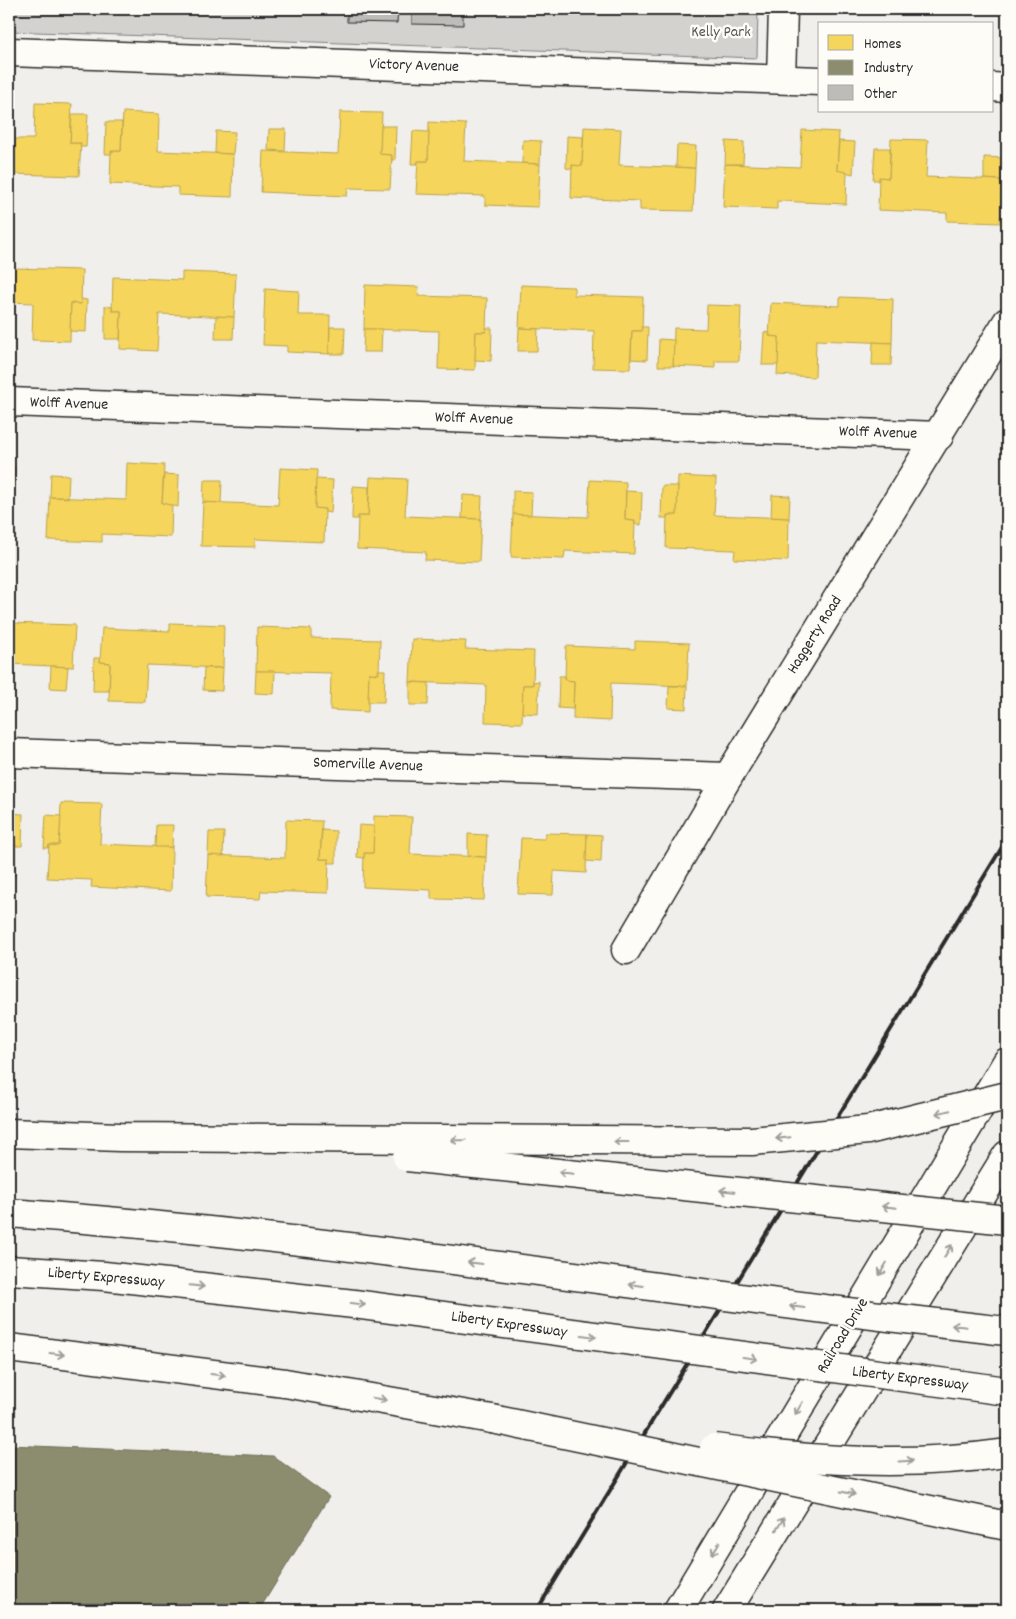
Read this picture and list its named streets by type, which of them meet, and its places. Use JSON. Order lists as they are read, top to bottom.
{
  "streets": {
    "main road": [
      "Victory Avenue",
      "Wolff Avenue",
      "Haggerty Road",
      "Somerville Avenue",
      "Liberty Expressway",
      "Railroad Drive"
    ]
  },
  "crossings": [
    ["Wolff Avenue", "Haggerty Road"],
    ["Haggerty Road", "Somerville Avenue"]
  ],
  "parks": ["Kelly Park"],
  "legend": ["Homes", "Industry", "Other"]
}
